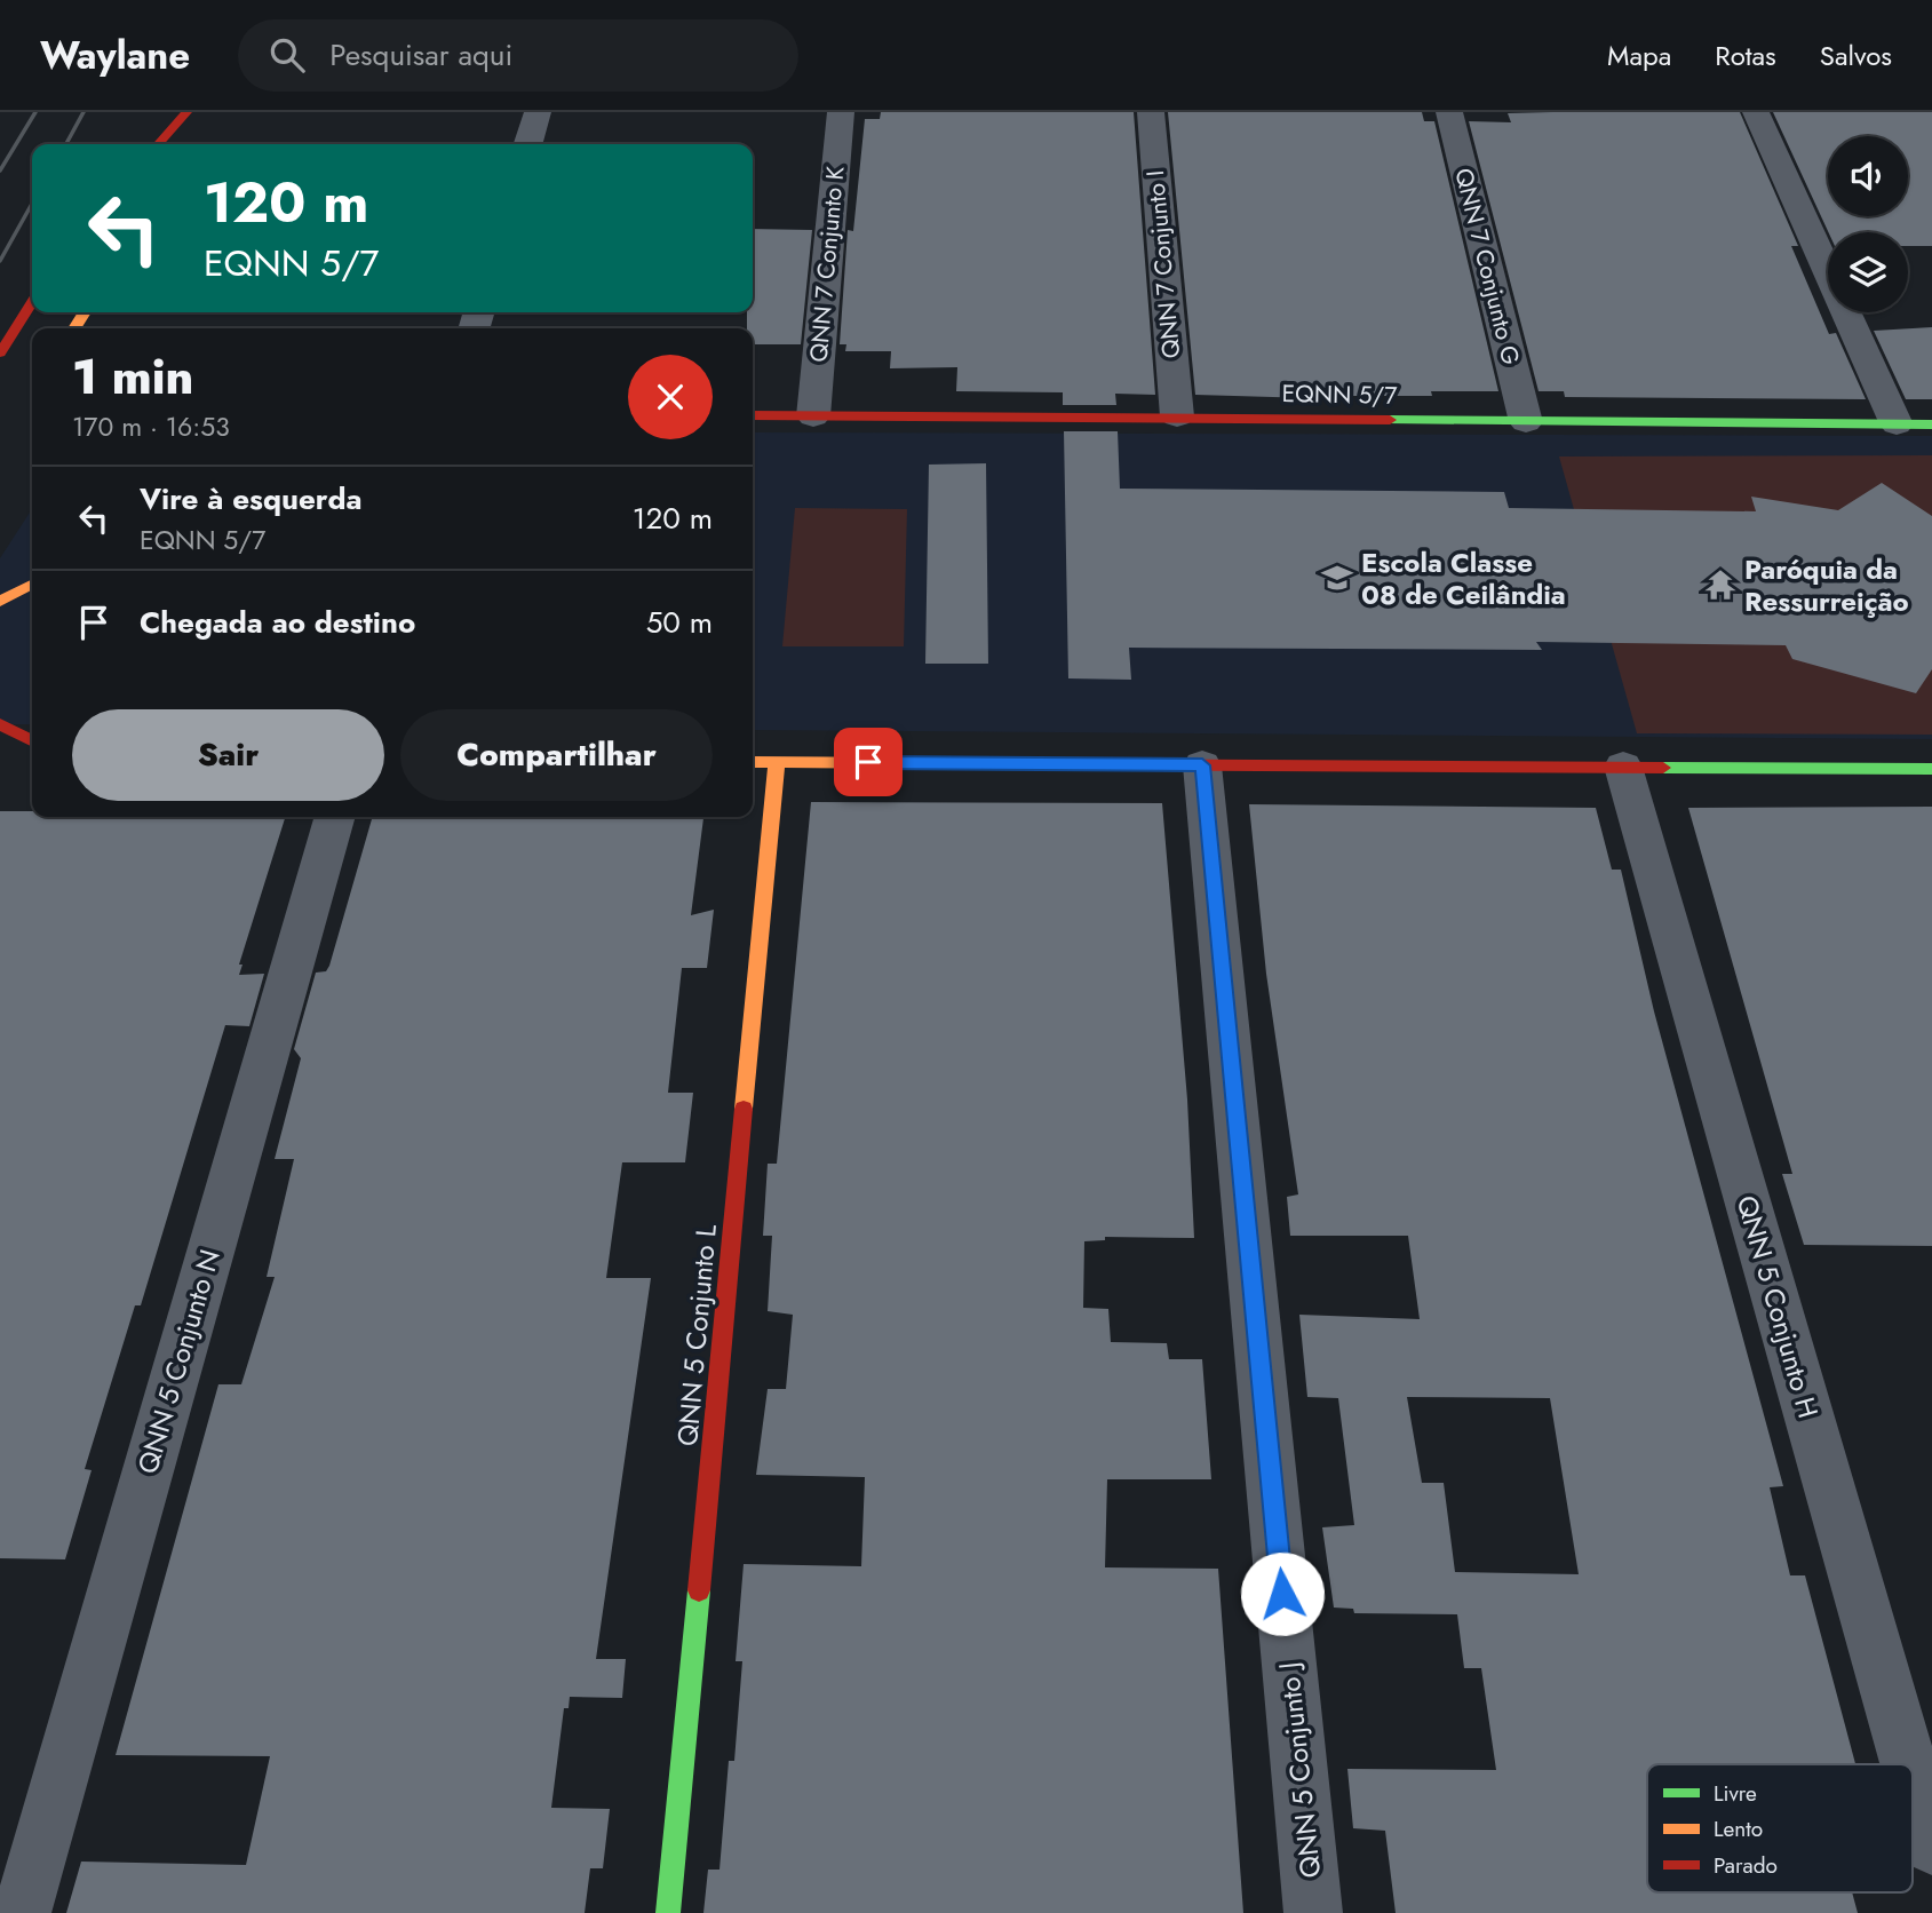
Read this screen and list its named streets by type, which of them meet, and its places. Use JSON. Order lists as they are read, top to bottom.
{
  "streets": {
    "street": [
      "QNN 7 Conjunto K",
      "QNN 7 Conjunto I",
      "QNN 7 Conjunto G",
      "EQNN 5/7",
      "QNN 5 Conjunto H",
      "QNN 5 Conjunto L",
      "QNN 5 Conjunto N",
      "QNN 5 Conjunto J"
    ]
  },
  "crossings": [
    ["QNN 7 Conjunto K", "EQNN 5/7"],
    ["QNN 7 Conjunto I", "EQNN 5/7"],
    ["QNN 7 Conjunto G", "EQNN 5/7"]
  ],
  "places": {
    "school or university": ["Escola Classe 08 de Ceilândia"],
    "temple": ["Paróquia da Ressurreição"]
  },
  "legend": ["Livre", "Lento", "Parado"],
  "page": {
    "header": "Waylane",
    "search": "Pesquisar aqui",
    "nav": ["Mapa", "Rotas", "Salvos"],
    "turn": ["120 m", "EQNN 5/7"],
    "heading": ["1 min", "170 m · 16:53"],
    "list": [
      {
        "name": "Vire à esquerda",
        "note": "EQNN 5/7",
        "value": "120 m"
      },
      {
        "name": "Chegada ao destino",
        "value": "50 m"
      }
    ],
    "buttons": ["Sair", "Compartilhar"]
  }
}
